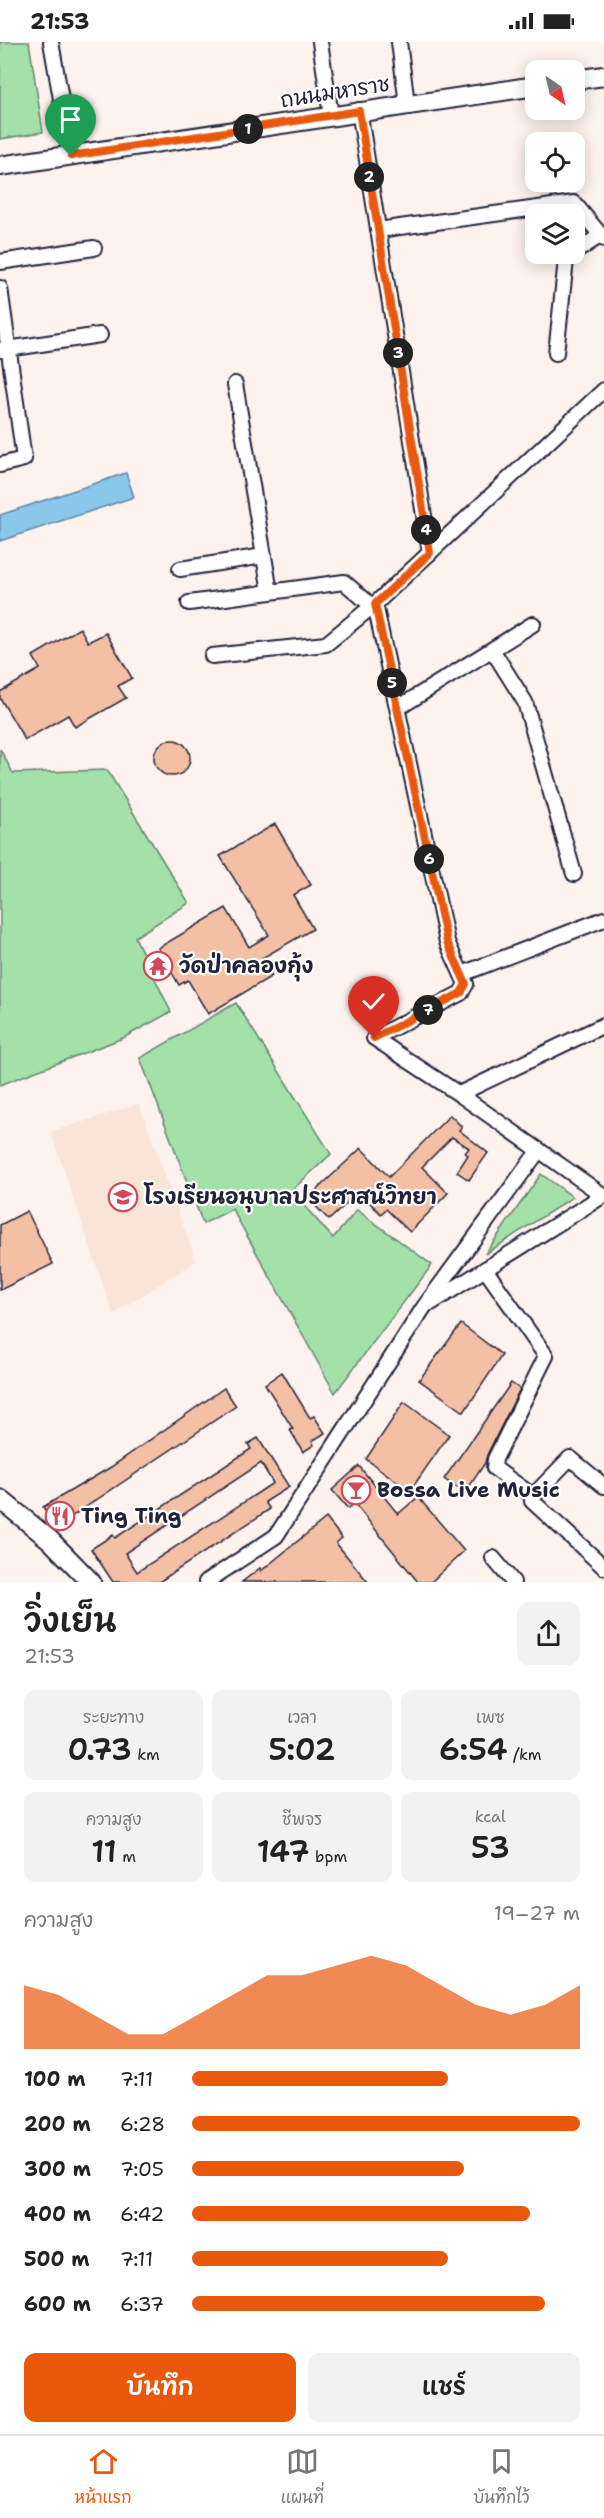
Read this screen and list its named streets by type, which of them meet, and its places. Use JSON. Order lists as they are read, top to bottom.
{
  "streets": {
    "street": ["ถนนมหาราช"]
  },
  "places": {
    "temple": ["วัดป่าคลองกุ้ง"],
    "school or university": ["โรงเรียนอนุบาลประศาสน์วิทยา"],
    "bar": ["Bossa Live Music"],
    "restaurant": ["Ting Ting"]
  },
  "north": "bottom right",
  "page": {
    "status": "21:53",
    "pins": [
      "1",
      "2",
      "3",
      "4",
      "5",
      "6",
      "7"
    ],
    "heading": ["วิ่งเย็น", "21:53"],
    "stats": [
      ["ระยะทาง", "0.73 km"],
      ["เวลา", "5:02"],
      ["เพซ", "6:54 /km"],
      ["ความสูง", "11 m"],
      ["ชีพจร", "147 bpm"],
      ["kcal", "53"]
    ],
    "chart": ["ความสูง", "19–27 m"],
    "list": [
      {
        "name": "100 m",
        "note": "7:11"
      },
      {
        "name": "200 m",
        "note": "6:28"
      },
      {
        "name": "300 m",
        "note": "7:05"
      },
      {
        "name": "400 m",
        "note": "6:42"
      },
      {
        "name": "500 m",
        "note": "7:11"
      },
      {
        "name": "600 m",
        "note": "6:37"
      }
    ],
    "buttons": ["บันทึก", "แชร์"],
    "tabs": ["หน้าแรก", "แผนที่", "บันทึกไว้"]
  }
}
